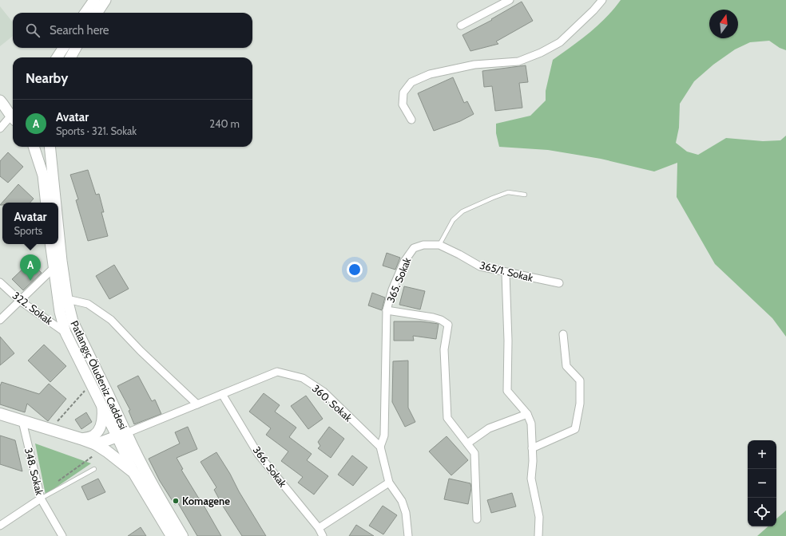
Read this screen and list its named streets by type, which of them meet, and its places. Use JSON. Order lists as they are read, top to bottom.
{
  "streets": {
    "main road": ["Patlangıç Öludeniz Caddesi"],
    "street": [
      "365/1. Sokak",
      "365. Sokak",
      "322. Sokak",
      "360. Sokak",
      "366. Sokak",
      "348. Sokak"
    ]
  },
  "crossings": [
    ["365/1. Sokak", "365. Sokak"],
    ["365. Sokak", "360. Sokak"],
    ["322. Sokak", "Patlangıç Öludeniz Caddesi"],
    ["Patlangıç Öludeniz Caddesi", "360. Sokak"],
    ["360. Sokak", "366. Sokak"]
  ],
  "places": ["Komagene"],
  "north": "top",
  "page": {
    "search": "Search here",
    "heading": "Nearby",
    "list": [
      {
        "mark": "A",
        "name": "Avatar",
        "note": "Sports · 321. Sokak",
        "value": "240 m"
      }
    ],
    "popup": ["Avatar", "Sports"],
    "pins": "A",
    "map_buttons": ["+", "−"]
  }
}
